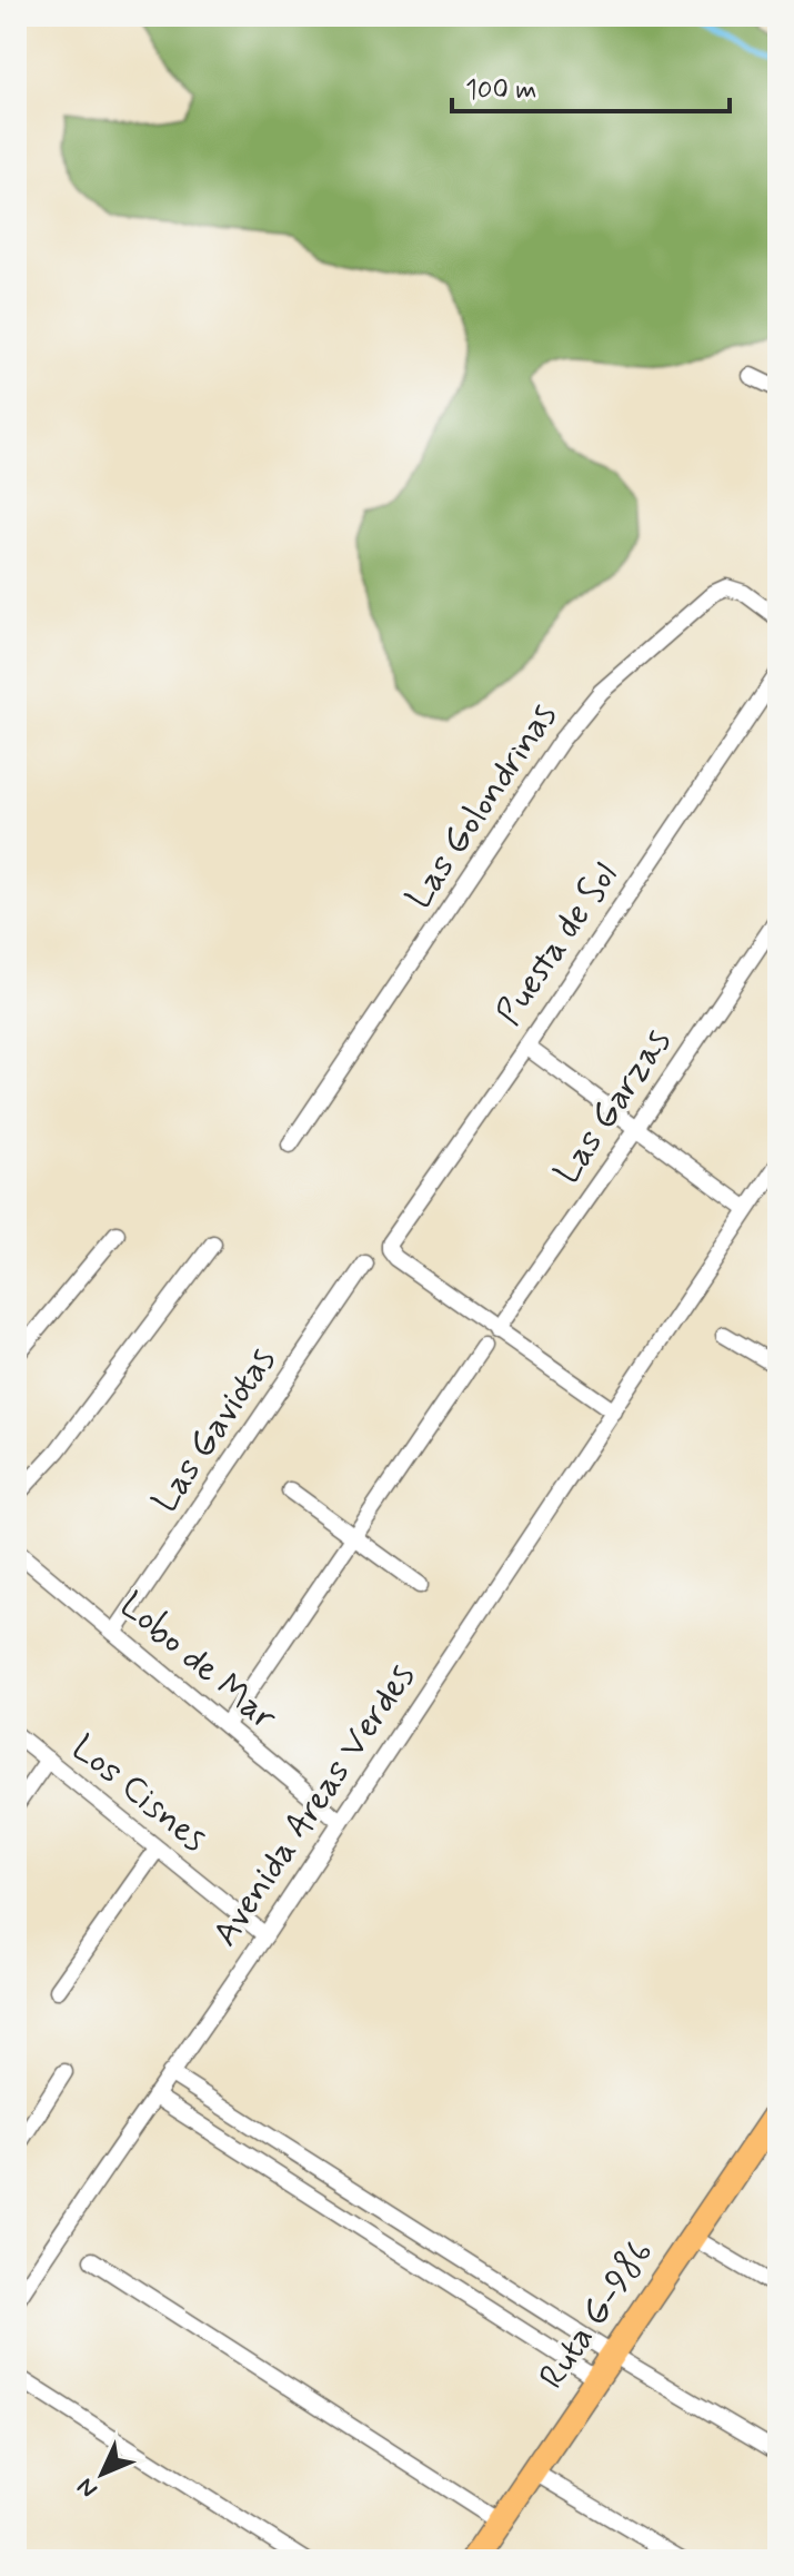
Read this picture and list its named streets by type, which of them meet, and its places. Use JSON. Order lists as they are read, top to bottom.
{
  "streets": {
    "main road": ["Ruta G-986"],
    "street": [
      "Las Golondrinas",
      "Puesta de Sol",
      "Las Garzas",
      "Las Gaviotas",
      "Lobo de Mar",
      "Los Cisnes",
      "Avenida Areas Verdes"
    ]
  },
  "crossings": [
    ["Puesta de Sol", "Las Garzas"],
    ["Las Gaviotas", "Lobo de Mar"],
    ["Lobo de Mar", "Avenida Areas Verdes"],
    ["Los Cisnes", "Avenida Areas Verdes"]
  ],
  "scale_bar": "100 m",
  "north": "bottom left"
}
